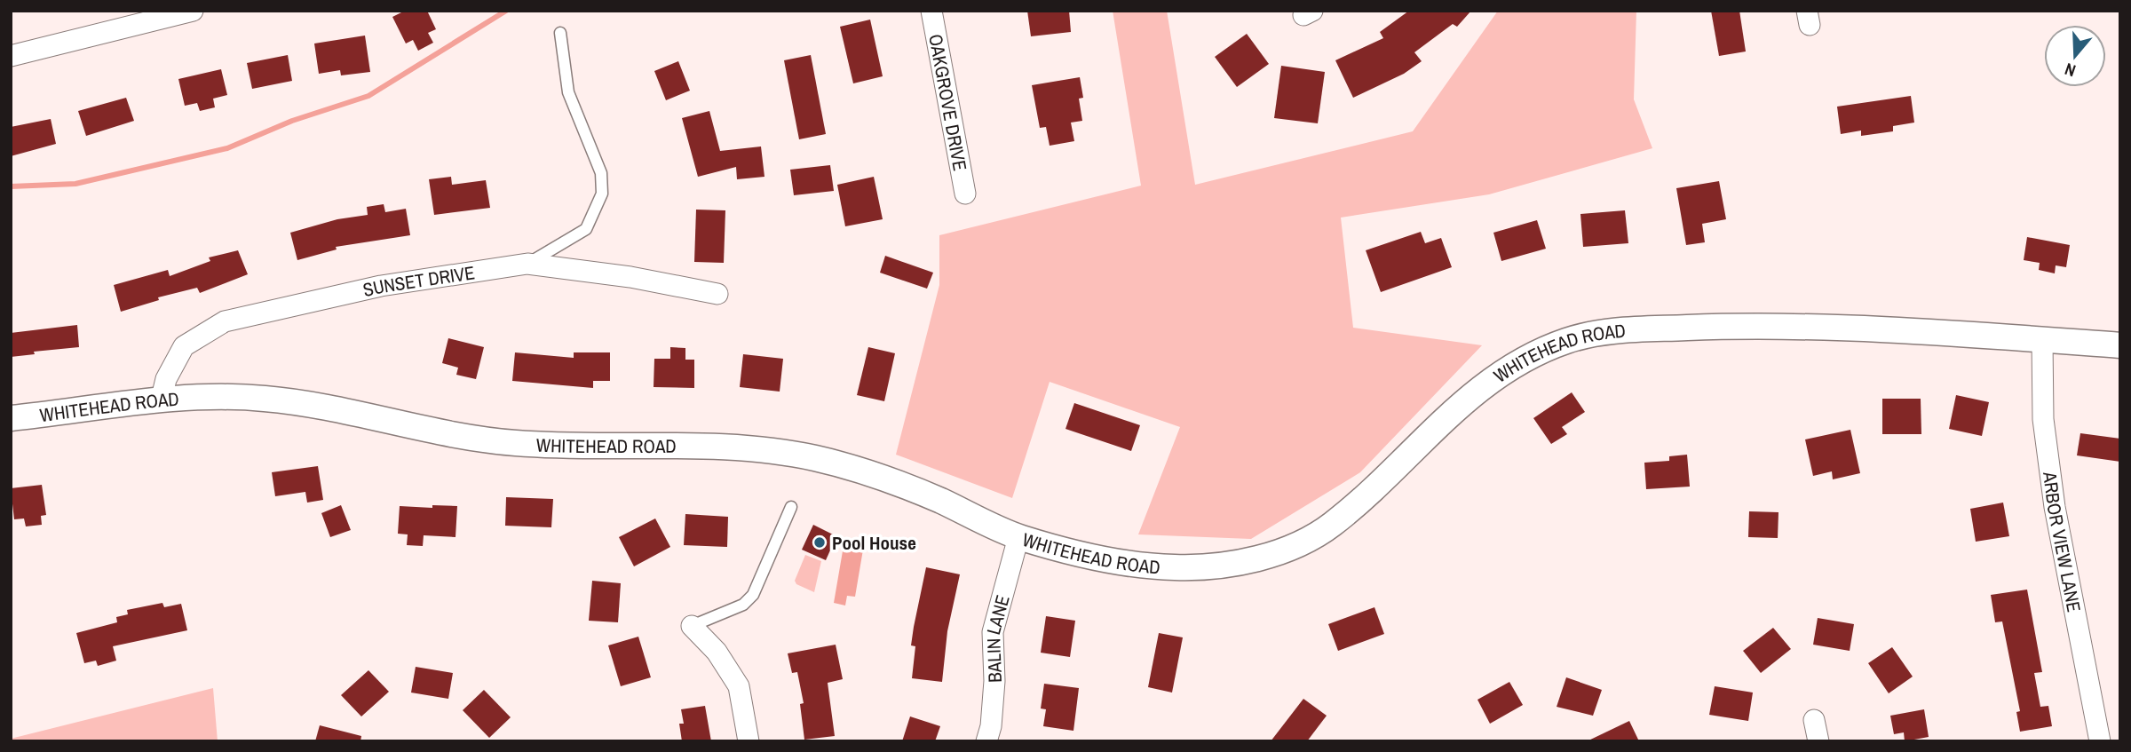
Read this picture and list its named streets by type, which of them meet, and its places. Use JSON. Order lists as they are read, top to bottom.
{
  "streets": {
    "street": [
      "OAKGROVE DRIVE",
      "SUNSET DRIVE",
      "WHITEHEAD ROAD",
      "ARBOR VIEW LANE",
      "BALIN LANE"
    ]
  },
  "crossings": [
    ["SUNSET DRIVE", "WHITEHEAD ROAD"],
    ["WHITEHEAD ROAD", "ARBOR VIEW LANE"],
    ["WHITEHEAD ROAD", "BALIN LANE"]
  ],
  "places": ["Pool House"],
  "north": "bottom"
}
